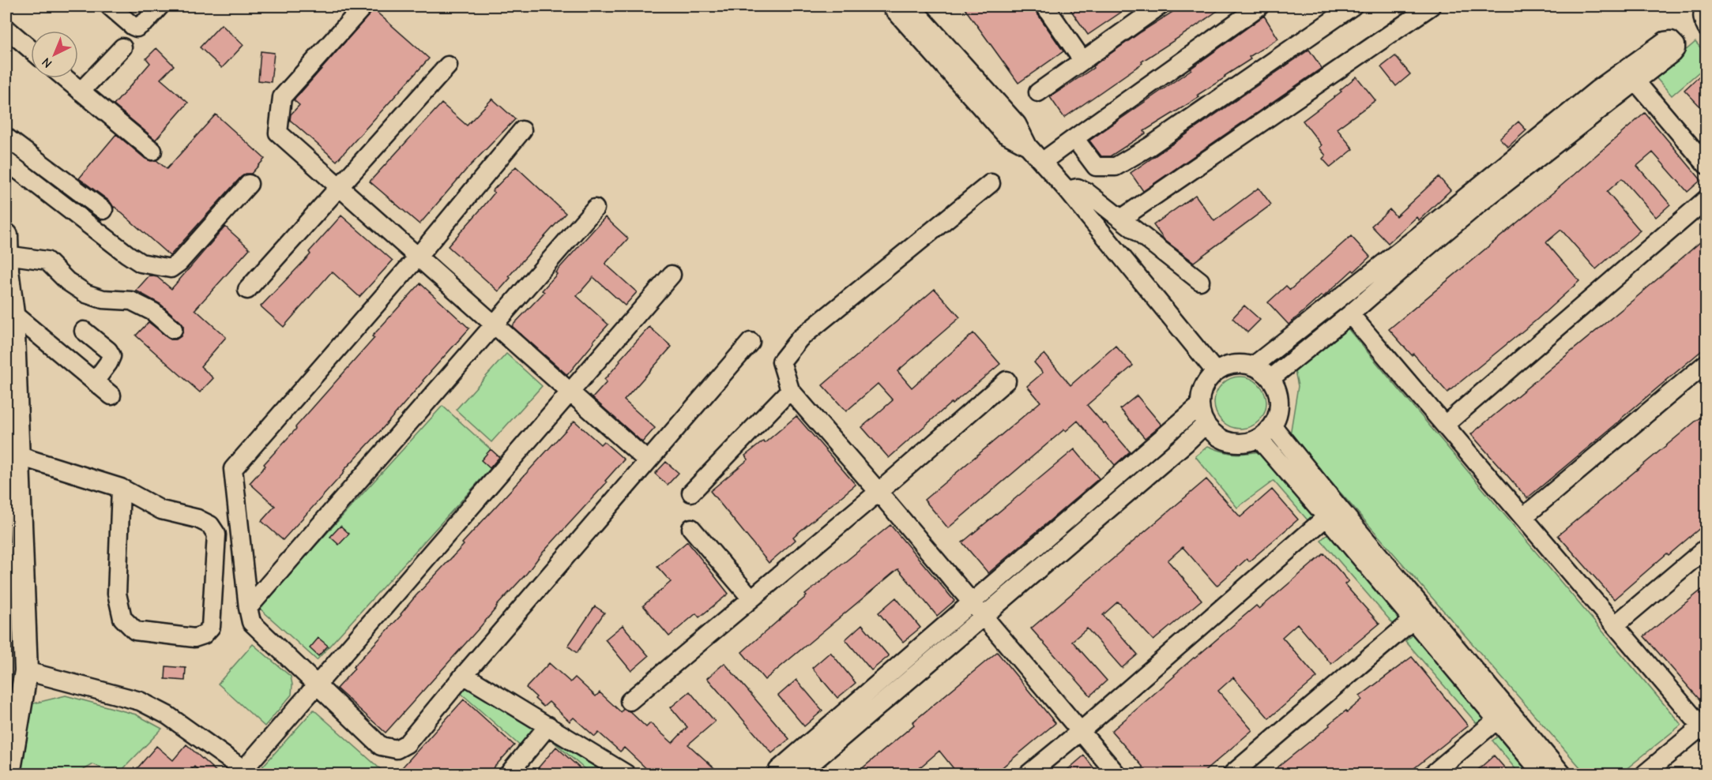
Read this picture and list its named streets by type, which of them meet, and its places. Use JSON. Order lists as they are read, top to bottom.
{
  "north": "bottom left"
}
